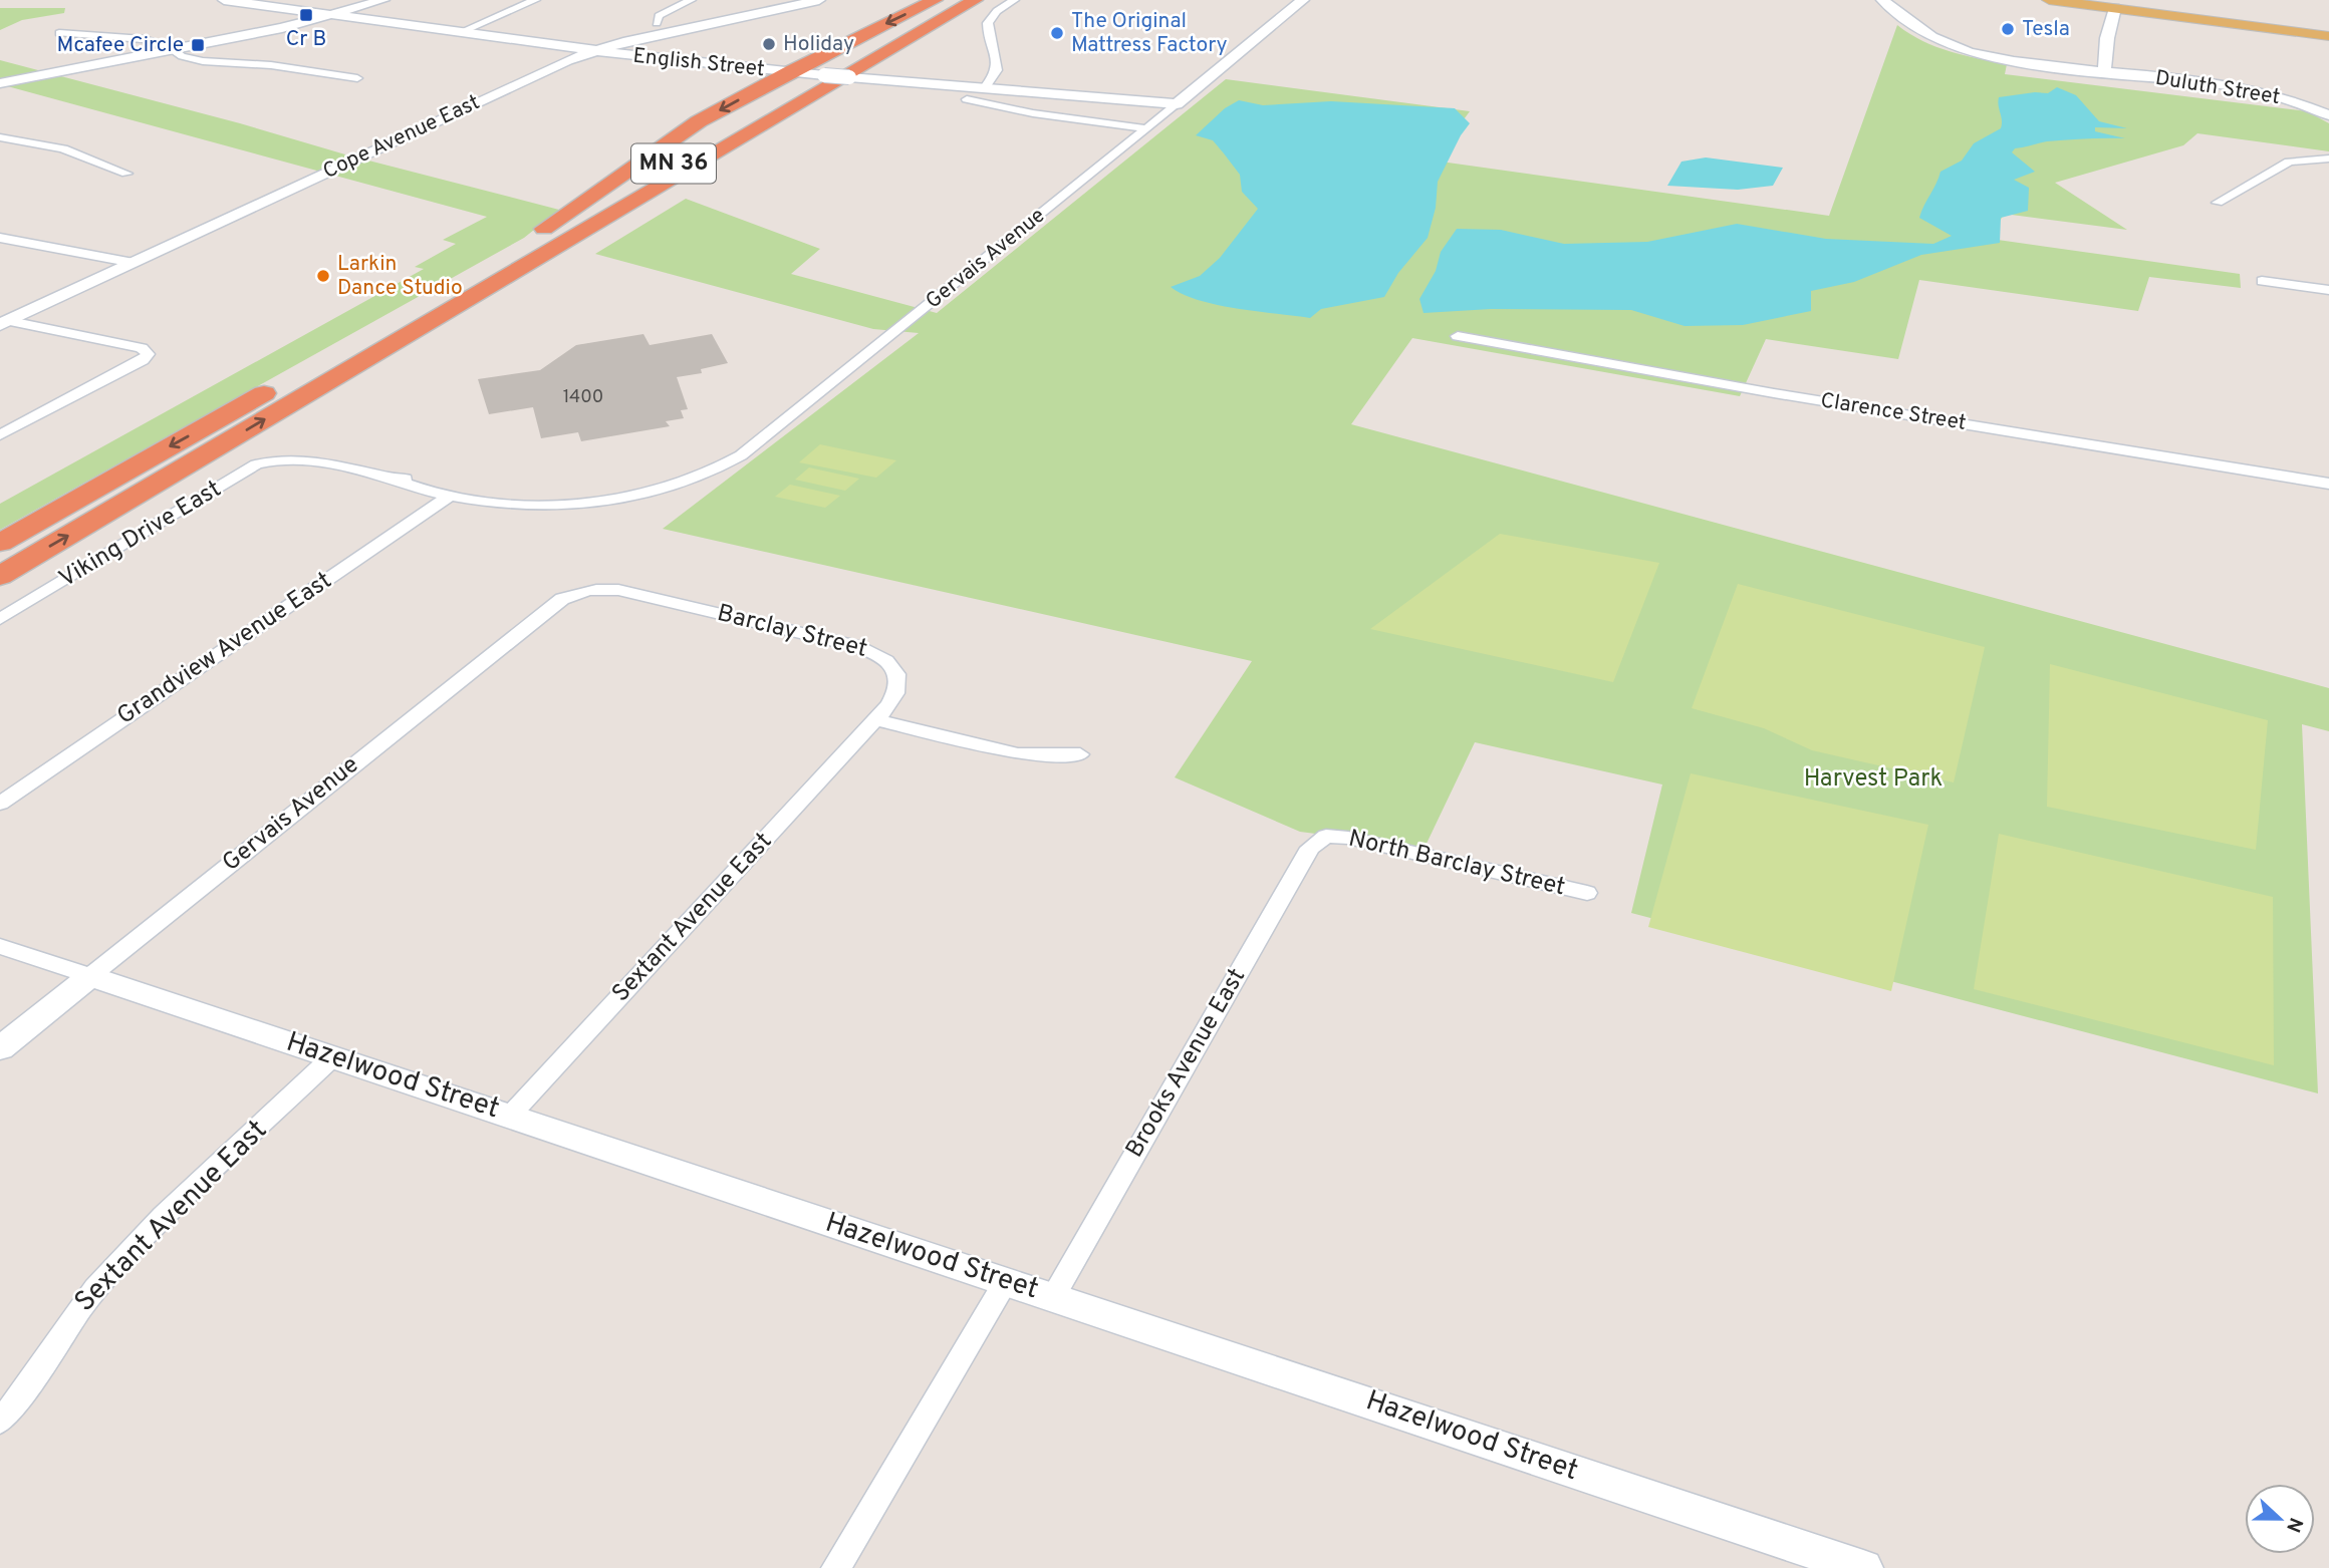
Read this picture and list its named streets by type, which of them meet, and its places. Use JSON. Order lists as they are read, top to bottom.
{
  "streets": {
    "highway": ["MN 36"],
    "street": [
      "English Street",
      "Duluth Street",
      "Cope Avenue East",
      "Gervais Avenue",
      "Clarence Street",
      "Viking Drive East",
      "Barclay Street",
      "Grandview Avenue East",
      "North Barclay Street",
      "Sextant Avenue East",
      "Brooks Avenue East",
      "Hazelwood Street"
    ]
  },
  "crossings": [
    ["English Street", "Cope Avenue East"],
    ["English Street", "Gervais Avenue"],
    ["Gervais Avenue", "Barclay Street"],
    ["Gervais Avenue", "Hazelwood Street"],
    ["Barclay Street", "Sextant Avenue East"],
    ["North Barclay Street", "Brooks Avenue East"],
    ["Sextant Avenue East", "Hazelwood Street"],
    ["Brooks Avenue East", "Hazelwood Street"]
  ],
  "parks": ["Harvest Park"],
  "places": {
    "transit": ["Cr B", "Mcafee Circle"],
    "other": [
      "Tesla",
      "The Original Mattress Factory",
      "Holiday",
      "Larkin Dance Studio"
    ]
  },
  "house_numbers": ["1400"],
  "north": "right"
}
